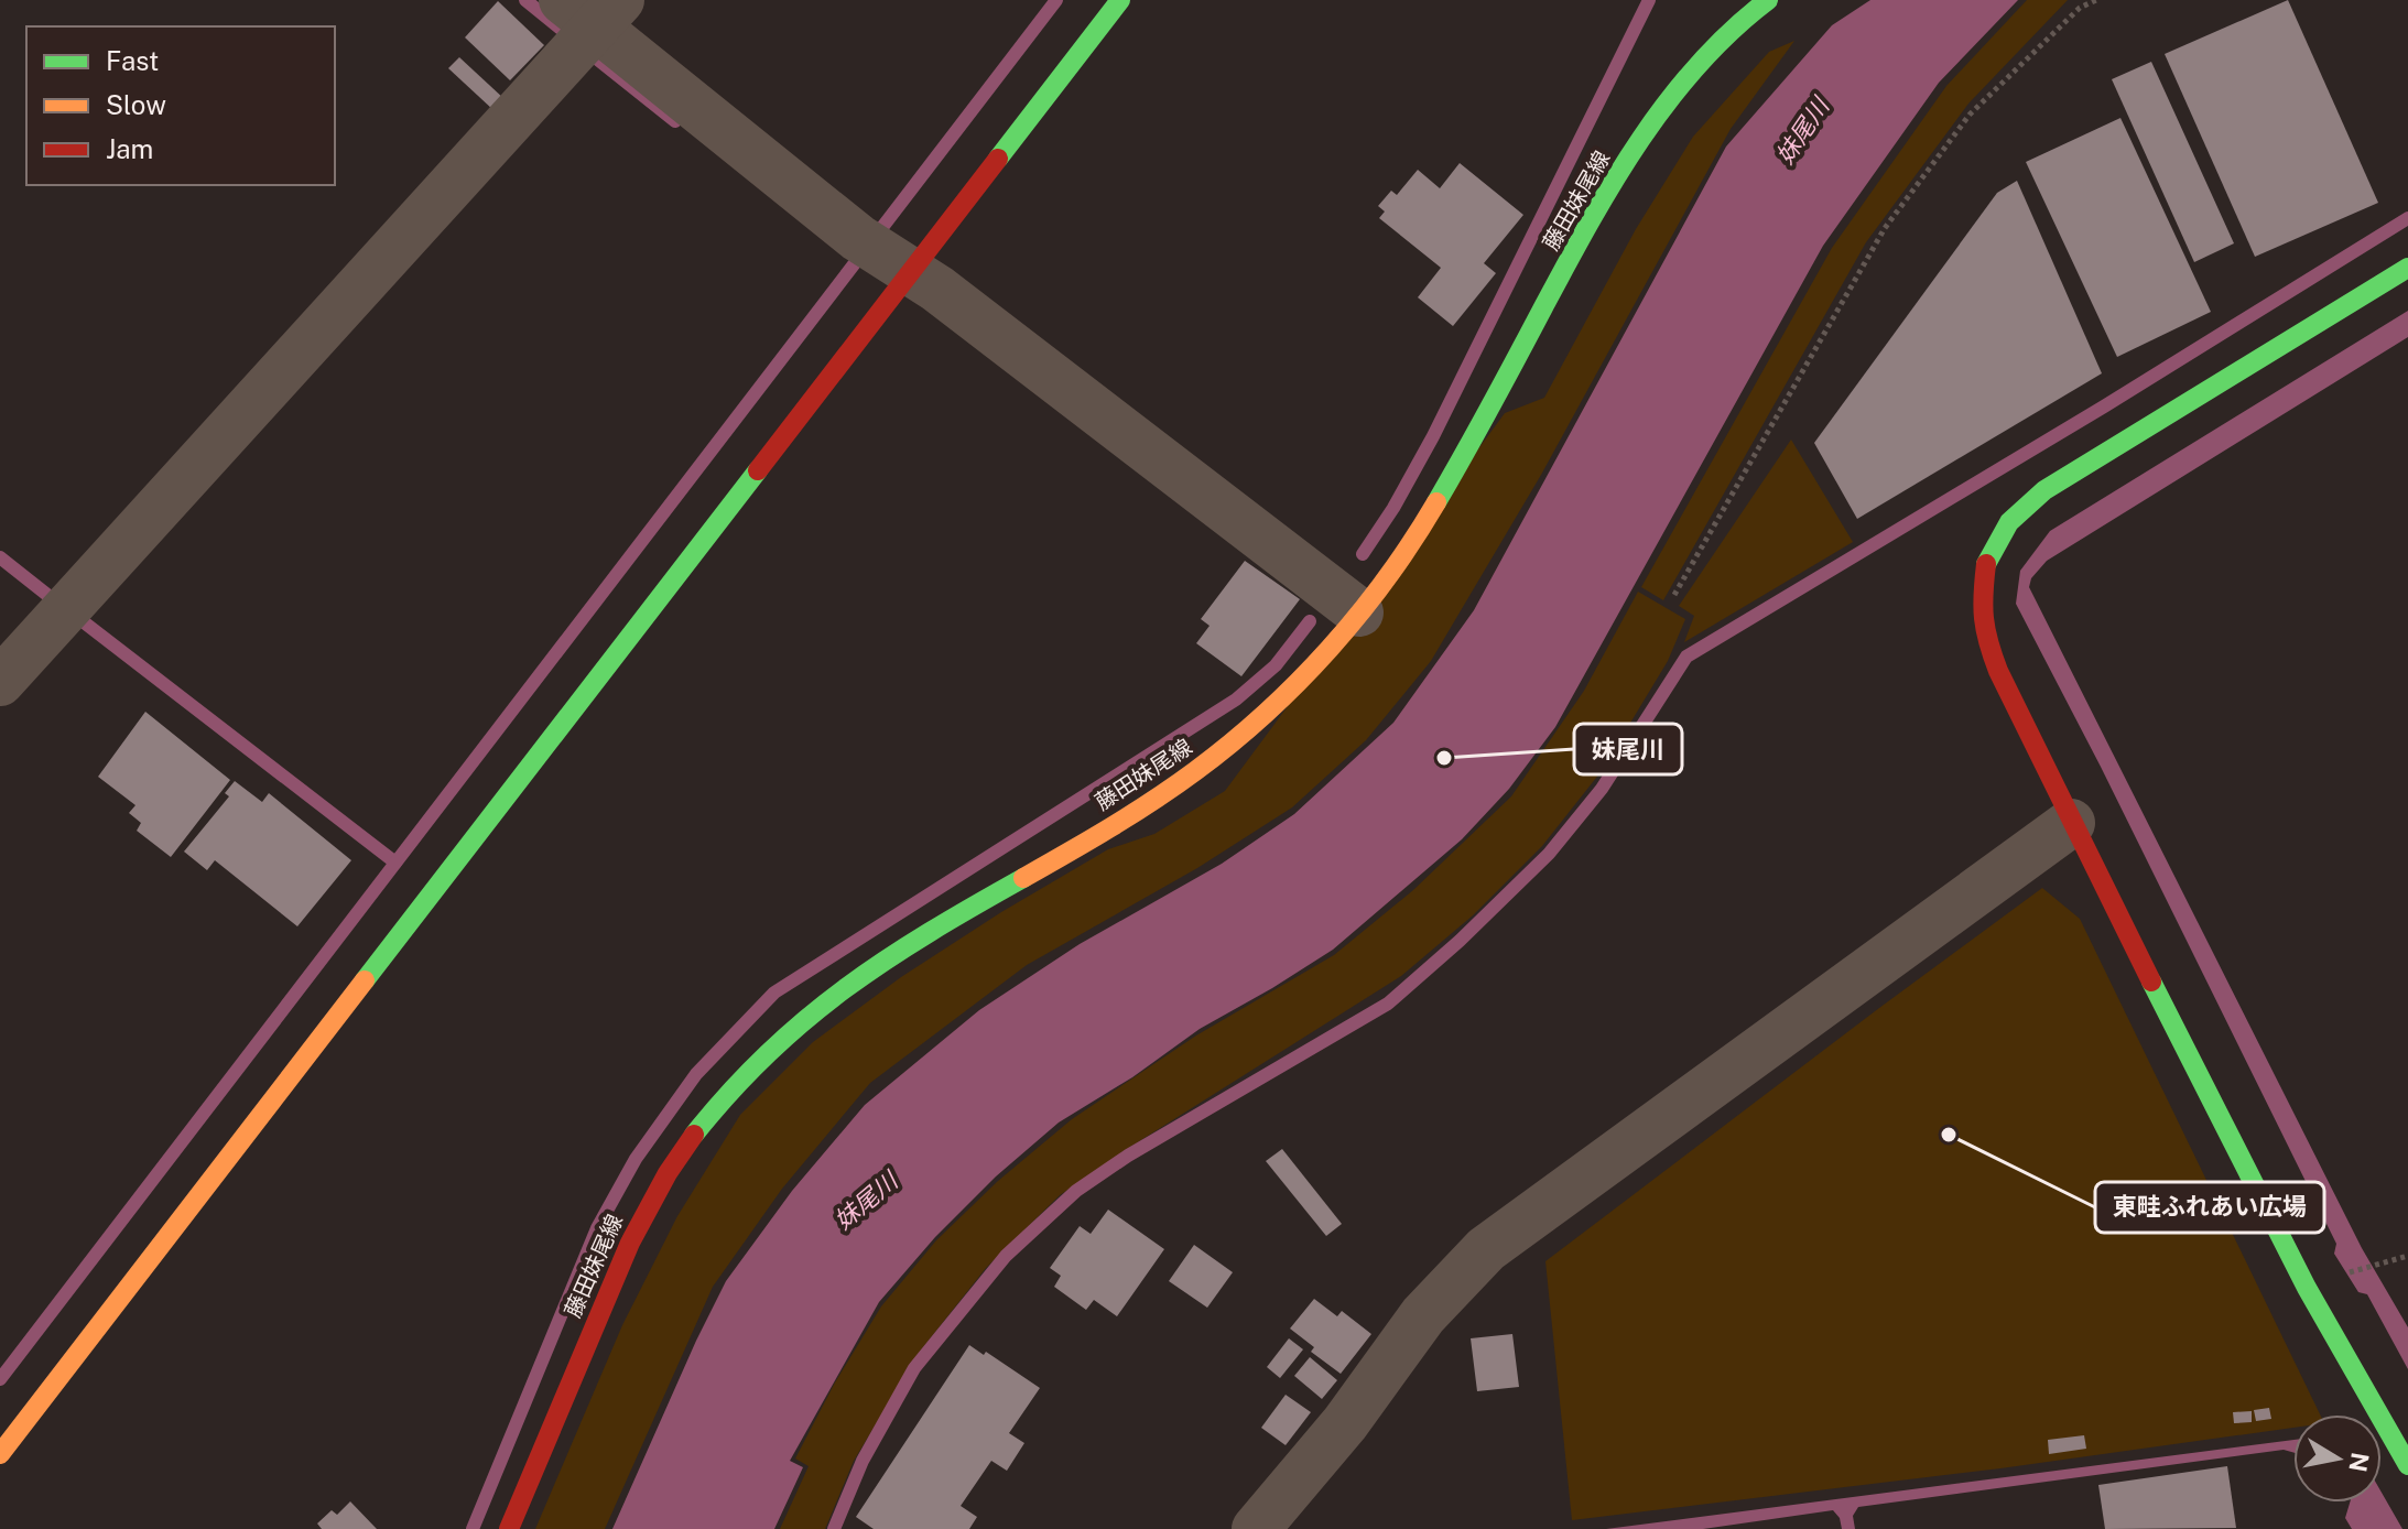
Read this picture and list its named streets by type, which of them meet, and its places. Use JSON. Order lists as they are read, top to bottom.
{
  "streets": {
    "street": ["藤田妹尾線"]
  },
  "water": ["妹尾川"],
  "places": ["妹尾川", "東畦ふれあい広場"],
  "legend": ["Fast", "Slow", "Jam"],
  "north": "right"
}
